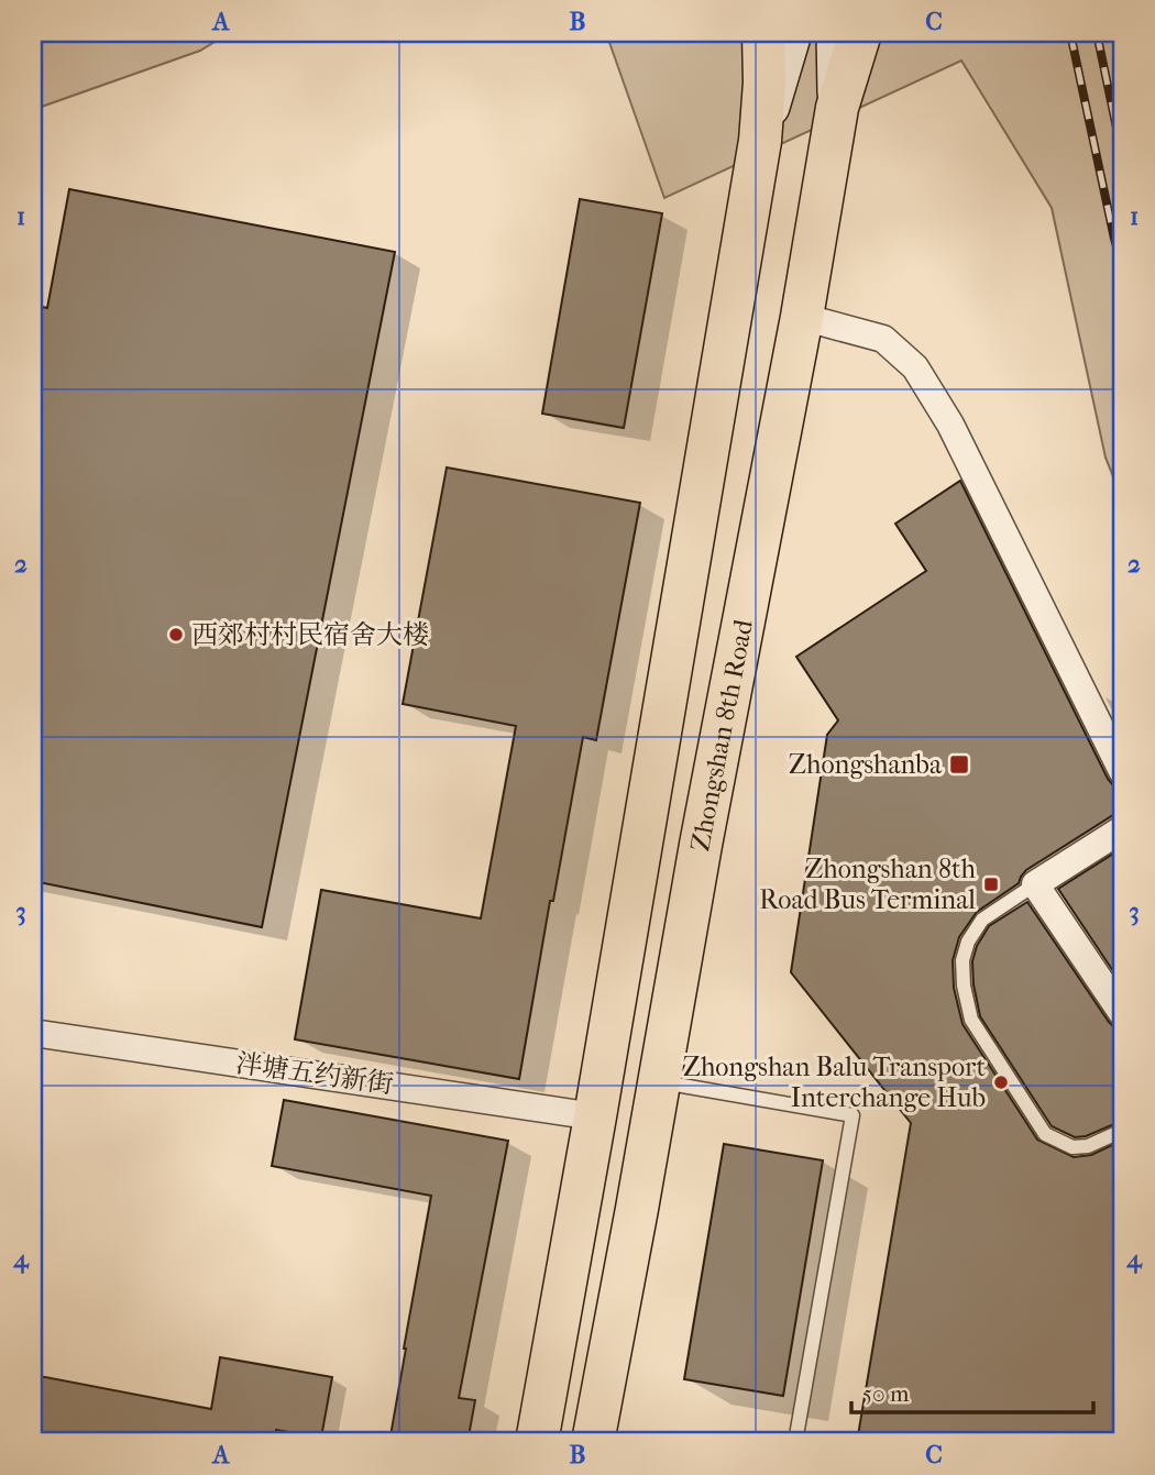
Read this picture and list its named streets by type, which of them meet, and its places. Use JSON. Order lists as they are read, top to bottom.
{
  "streets": {
    "main road": ["Zhongshan 8th Road"],
    "street": ["泮塘五约新街"]
  },
  "places": {
    "other": ["西郊村村民宿舍大楼", "Zhongshan Balu Transport Interchange Hub"],
    "transit": ["Zhongshanba", "Zhongshan 8th Road Bus Terminal"]
  },
  "scale_bar": "50 m",
  "grid": {
    "columns": ["A", "B", "C"],
    "rows": [
      "1",
      "2",
      "3",
      "4"
    ]
  }
}
